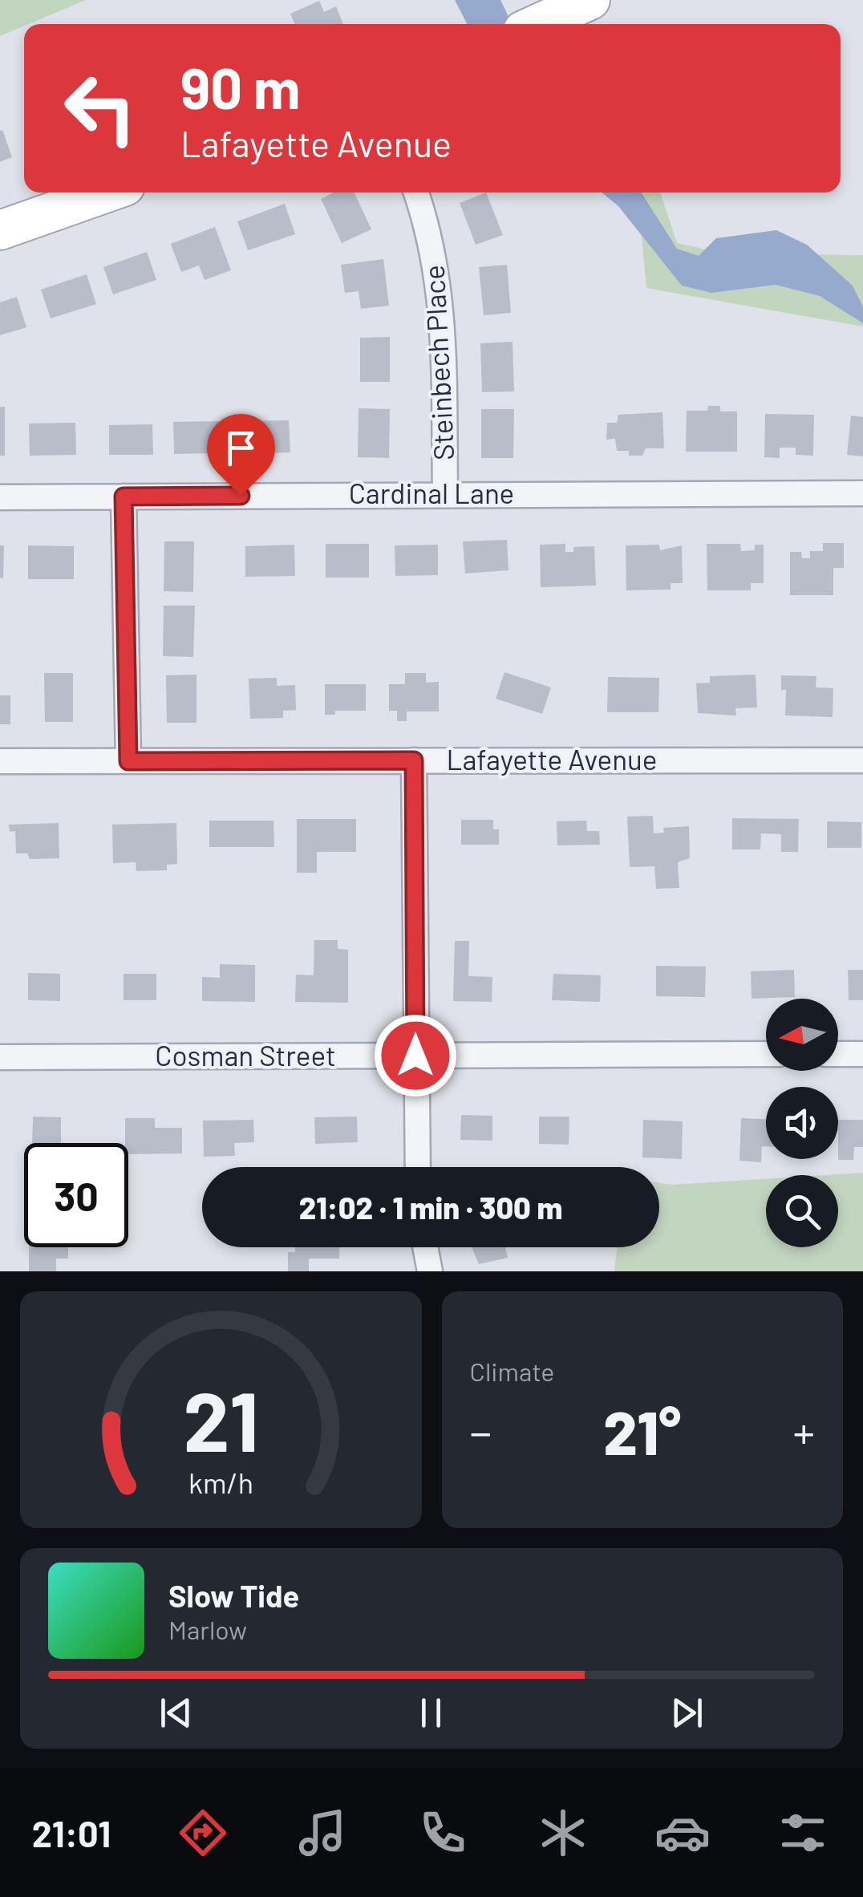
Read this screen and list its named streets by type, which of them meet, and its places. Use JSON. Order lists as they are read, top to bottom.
{
  "streets": {
    "street": [
      "Steinbech Place",
      "Cardinal Lane",
      "Lafayette Avenue",
      "Cosman Street"
    ]
  },
  "crossings": [
    ["Steinbech Place", "Cardinal Lane"]
  ],
  "north": "left",
  "page": {
    "turn": ["90 m", "Lafayette Avenue"],
    "limit": "30",
    "trip": "21:02 · 1 min · 300 m",
    "tile": "Climate",
    "heat": ["−", "21°", "+"],
    "song": ["Slow Tide", "Marlow"],
    "tabs": "21:01",
    "gauge": ["21", "km/h"]
  }
}
